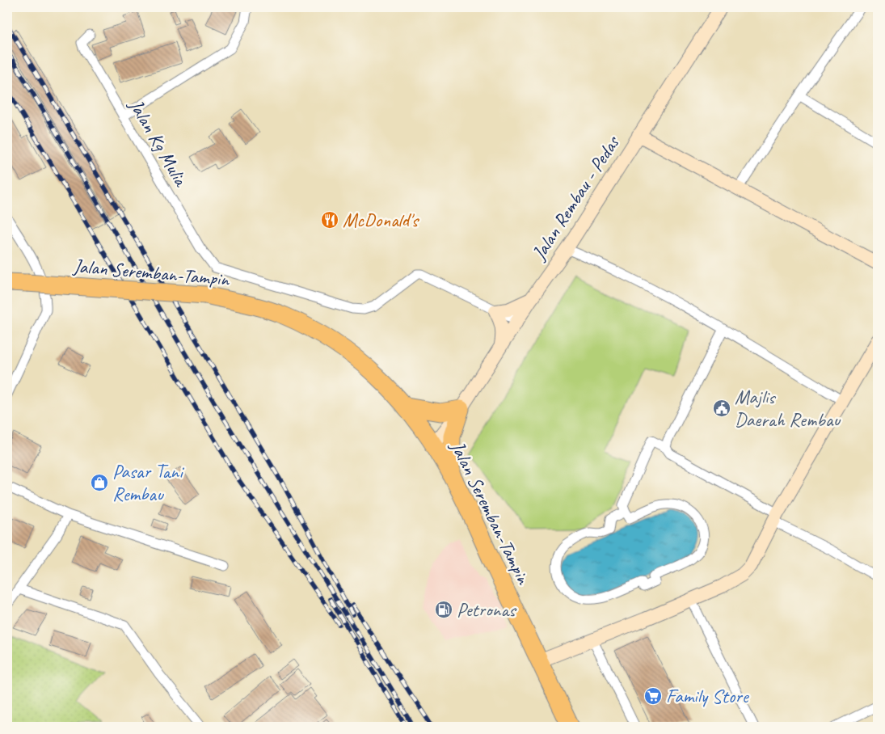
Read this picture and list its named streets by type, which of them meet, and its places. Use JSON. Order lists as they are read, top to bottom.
{
  "streets": {
    "highway": ["Jalan Seremban-Tampin"],
    "street": ["Jalan Kg Mulia", "Jalan Rembau - Pedas"]
  },
  "crossings": [
    ["Jalan Rembau - Pedas", "Jalan Seremban-Tampin"]
  ],
  "places": {
    "restaurant": ["McDonald's"],
    "public building": ["Majlis Daerah Rembau"],
    "shop": ["Pasar Tani Rembau"],
    "fuel station": ["Petronas"],
    "supermarket": ["Family Store"]
  }
}
